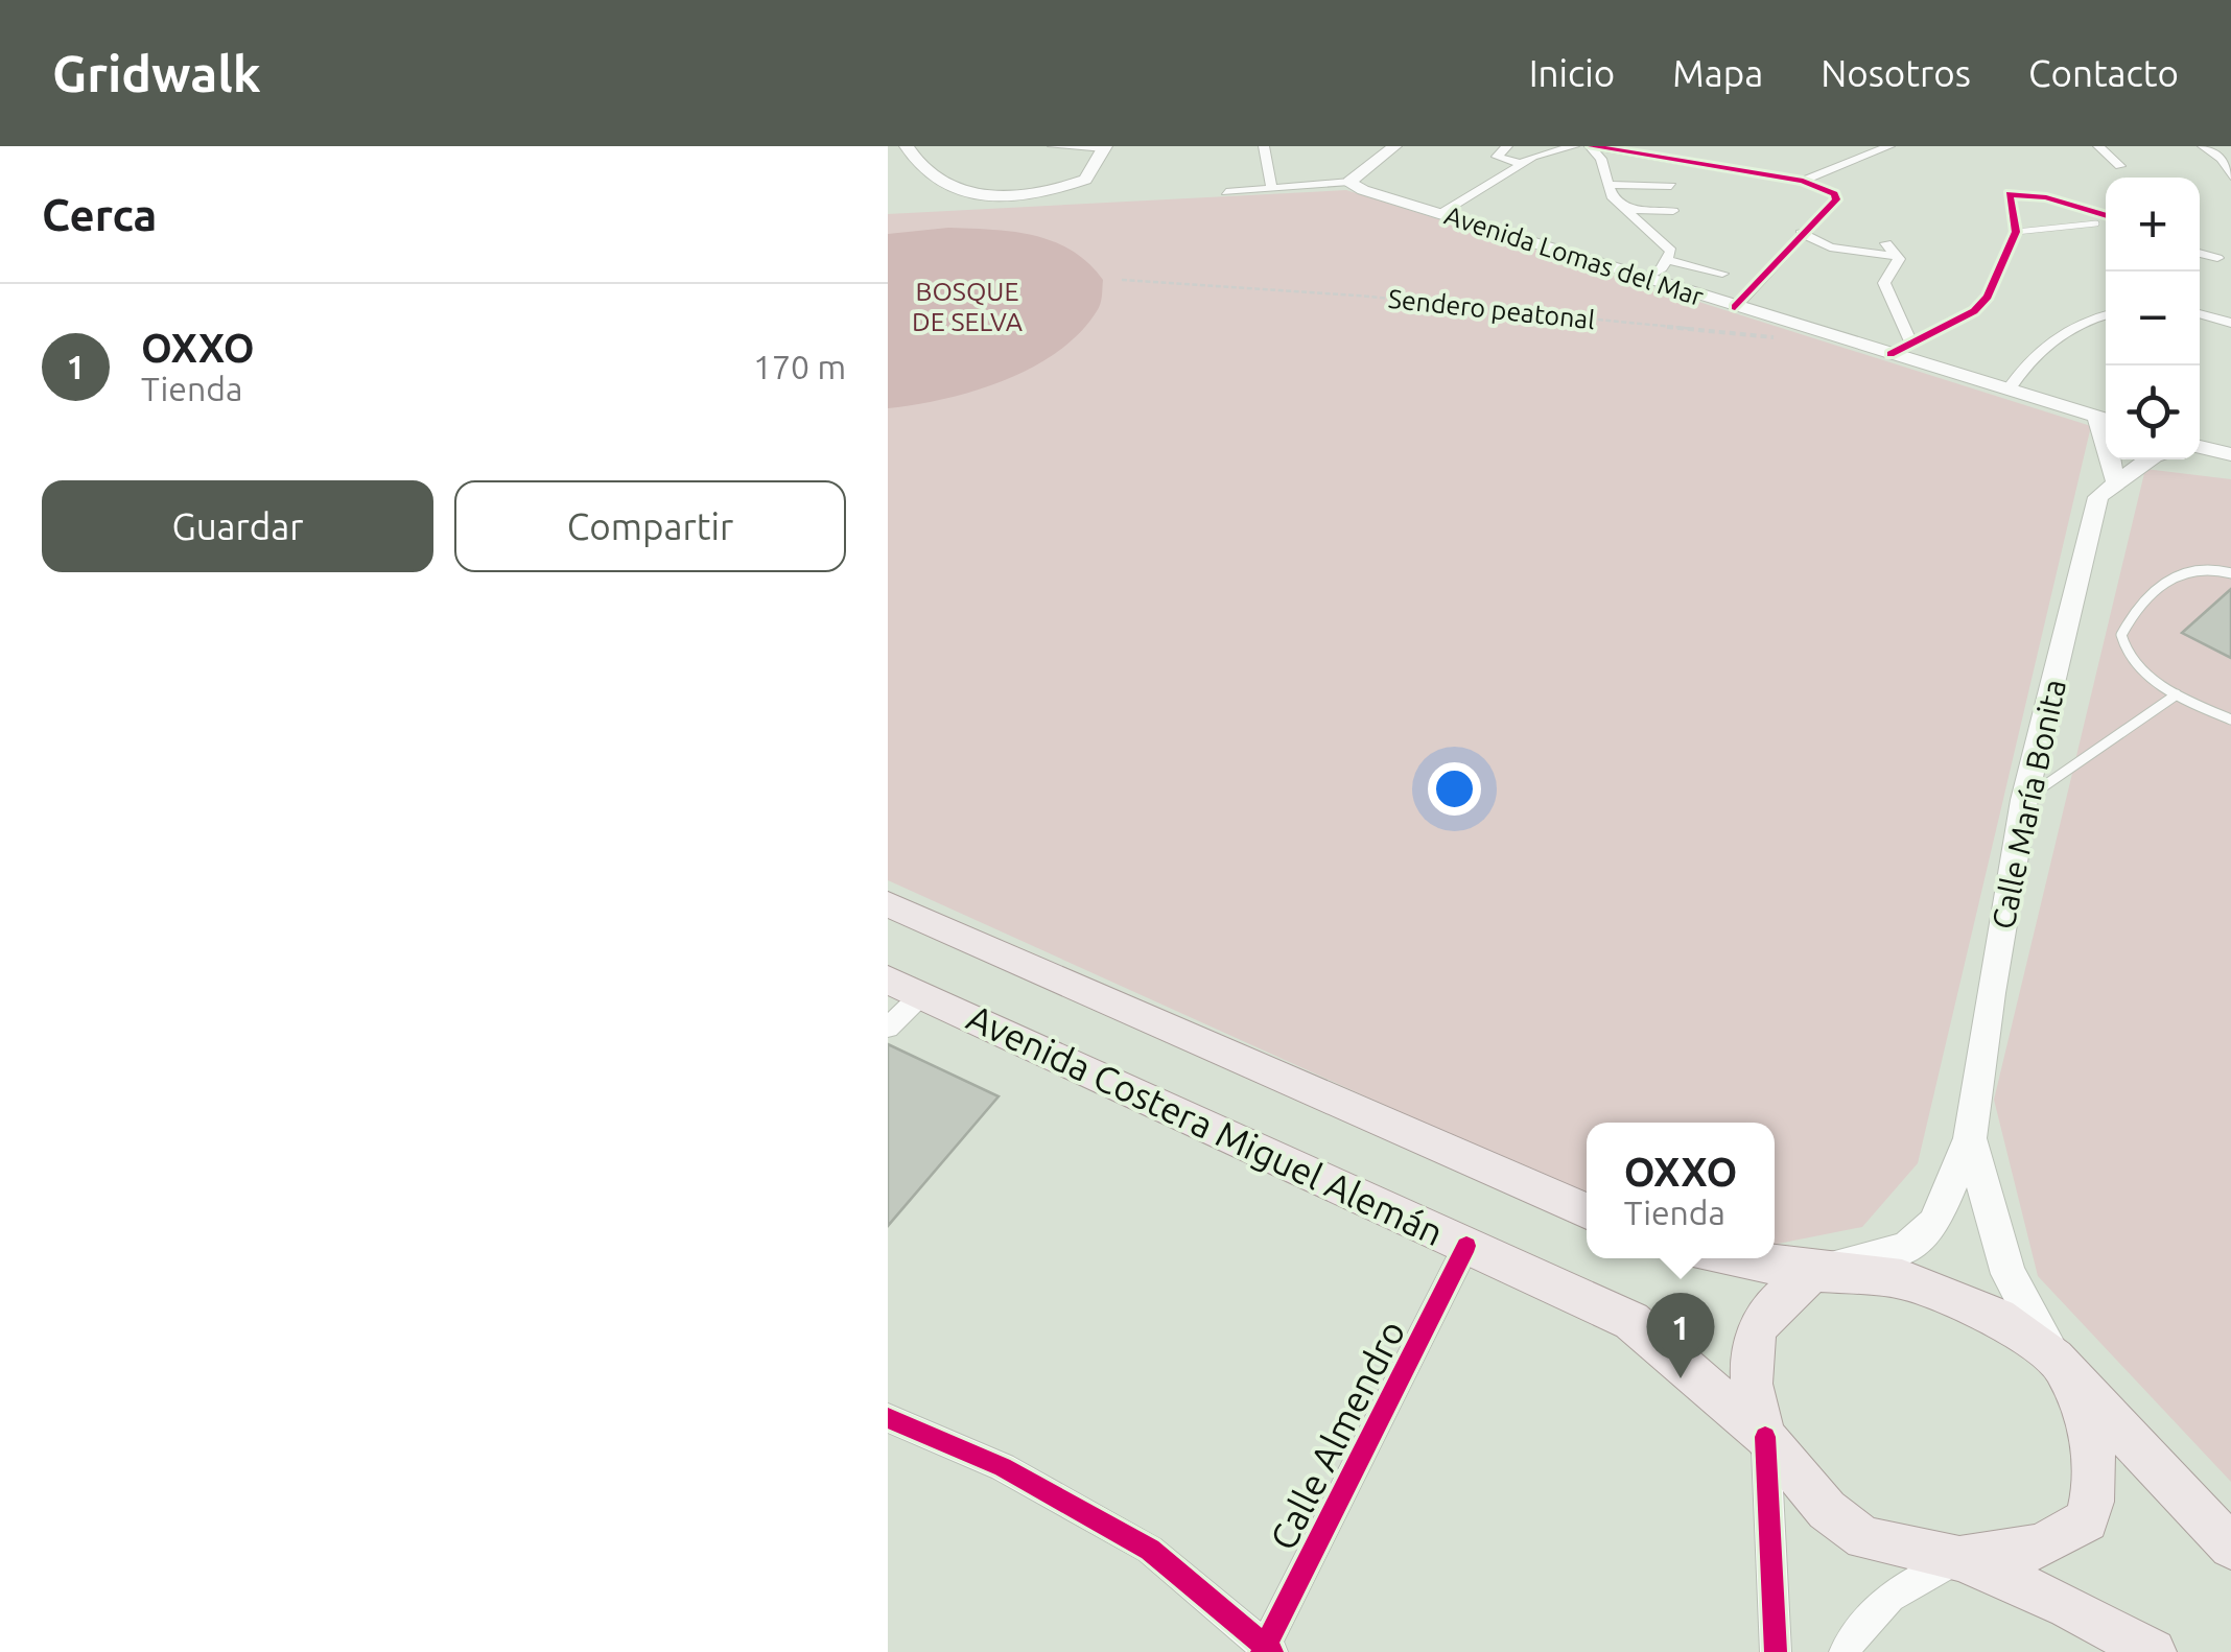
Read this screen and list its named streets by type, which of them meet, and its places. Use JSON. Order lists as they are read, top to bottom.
{
  "streets": {
    "main road": ["Avenida Lomas del Mar", "Calle María Bonita", "Avenida Costera Miguel Alemán"],
    "street": ["Calle Almendro"],
    "path": ["Sendero peatonal"]
  },
  "crossings": [
    ["Calle María Bonita", "Avenida Costera Miguel Alemán"],
    ["Avenida Costera Miguel Alemán", "Calle Almendro"]
  ],
  "parks": ["BOSQUE DE SELVA"],
  "page": {
    "header": "Gridwalk",
    "nav": [
      "Inicio",
      "Mapa",
      "Nosotros",
      "Contacto"
    ],
    "heading": "Cerca",
    "map_buttons": ["+", "−"],
    "list": [
      {
        "mark": "1",
        "name": "OXXO",
        "note": "Tienda",
        "value": "170 m"
      }
    ],
    "buttons": ["Guardar", "Compartir"],
    "popup": ["OXXO", "Tienda"],
    "pins": "1"
  }
}
